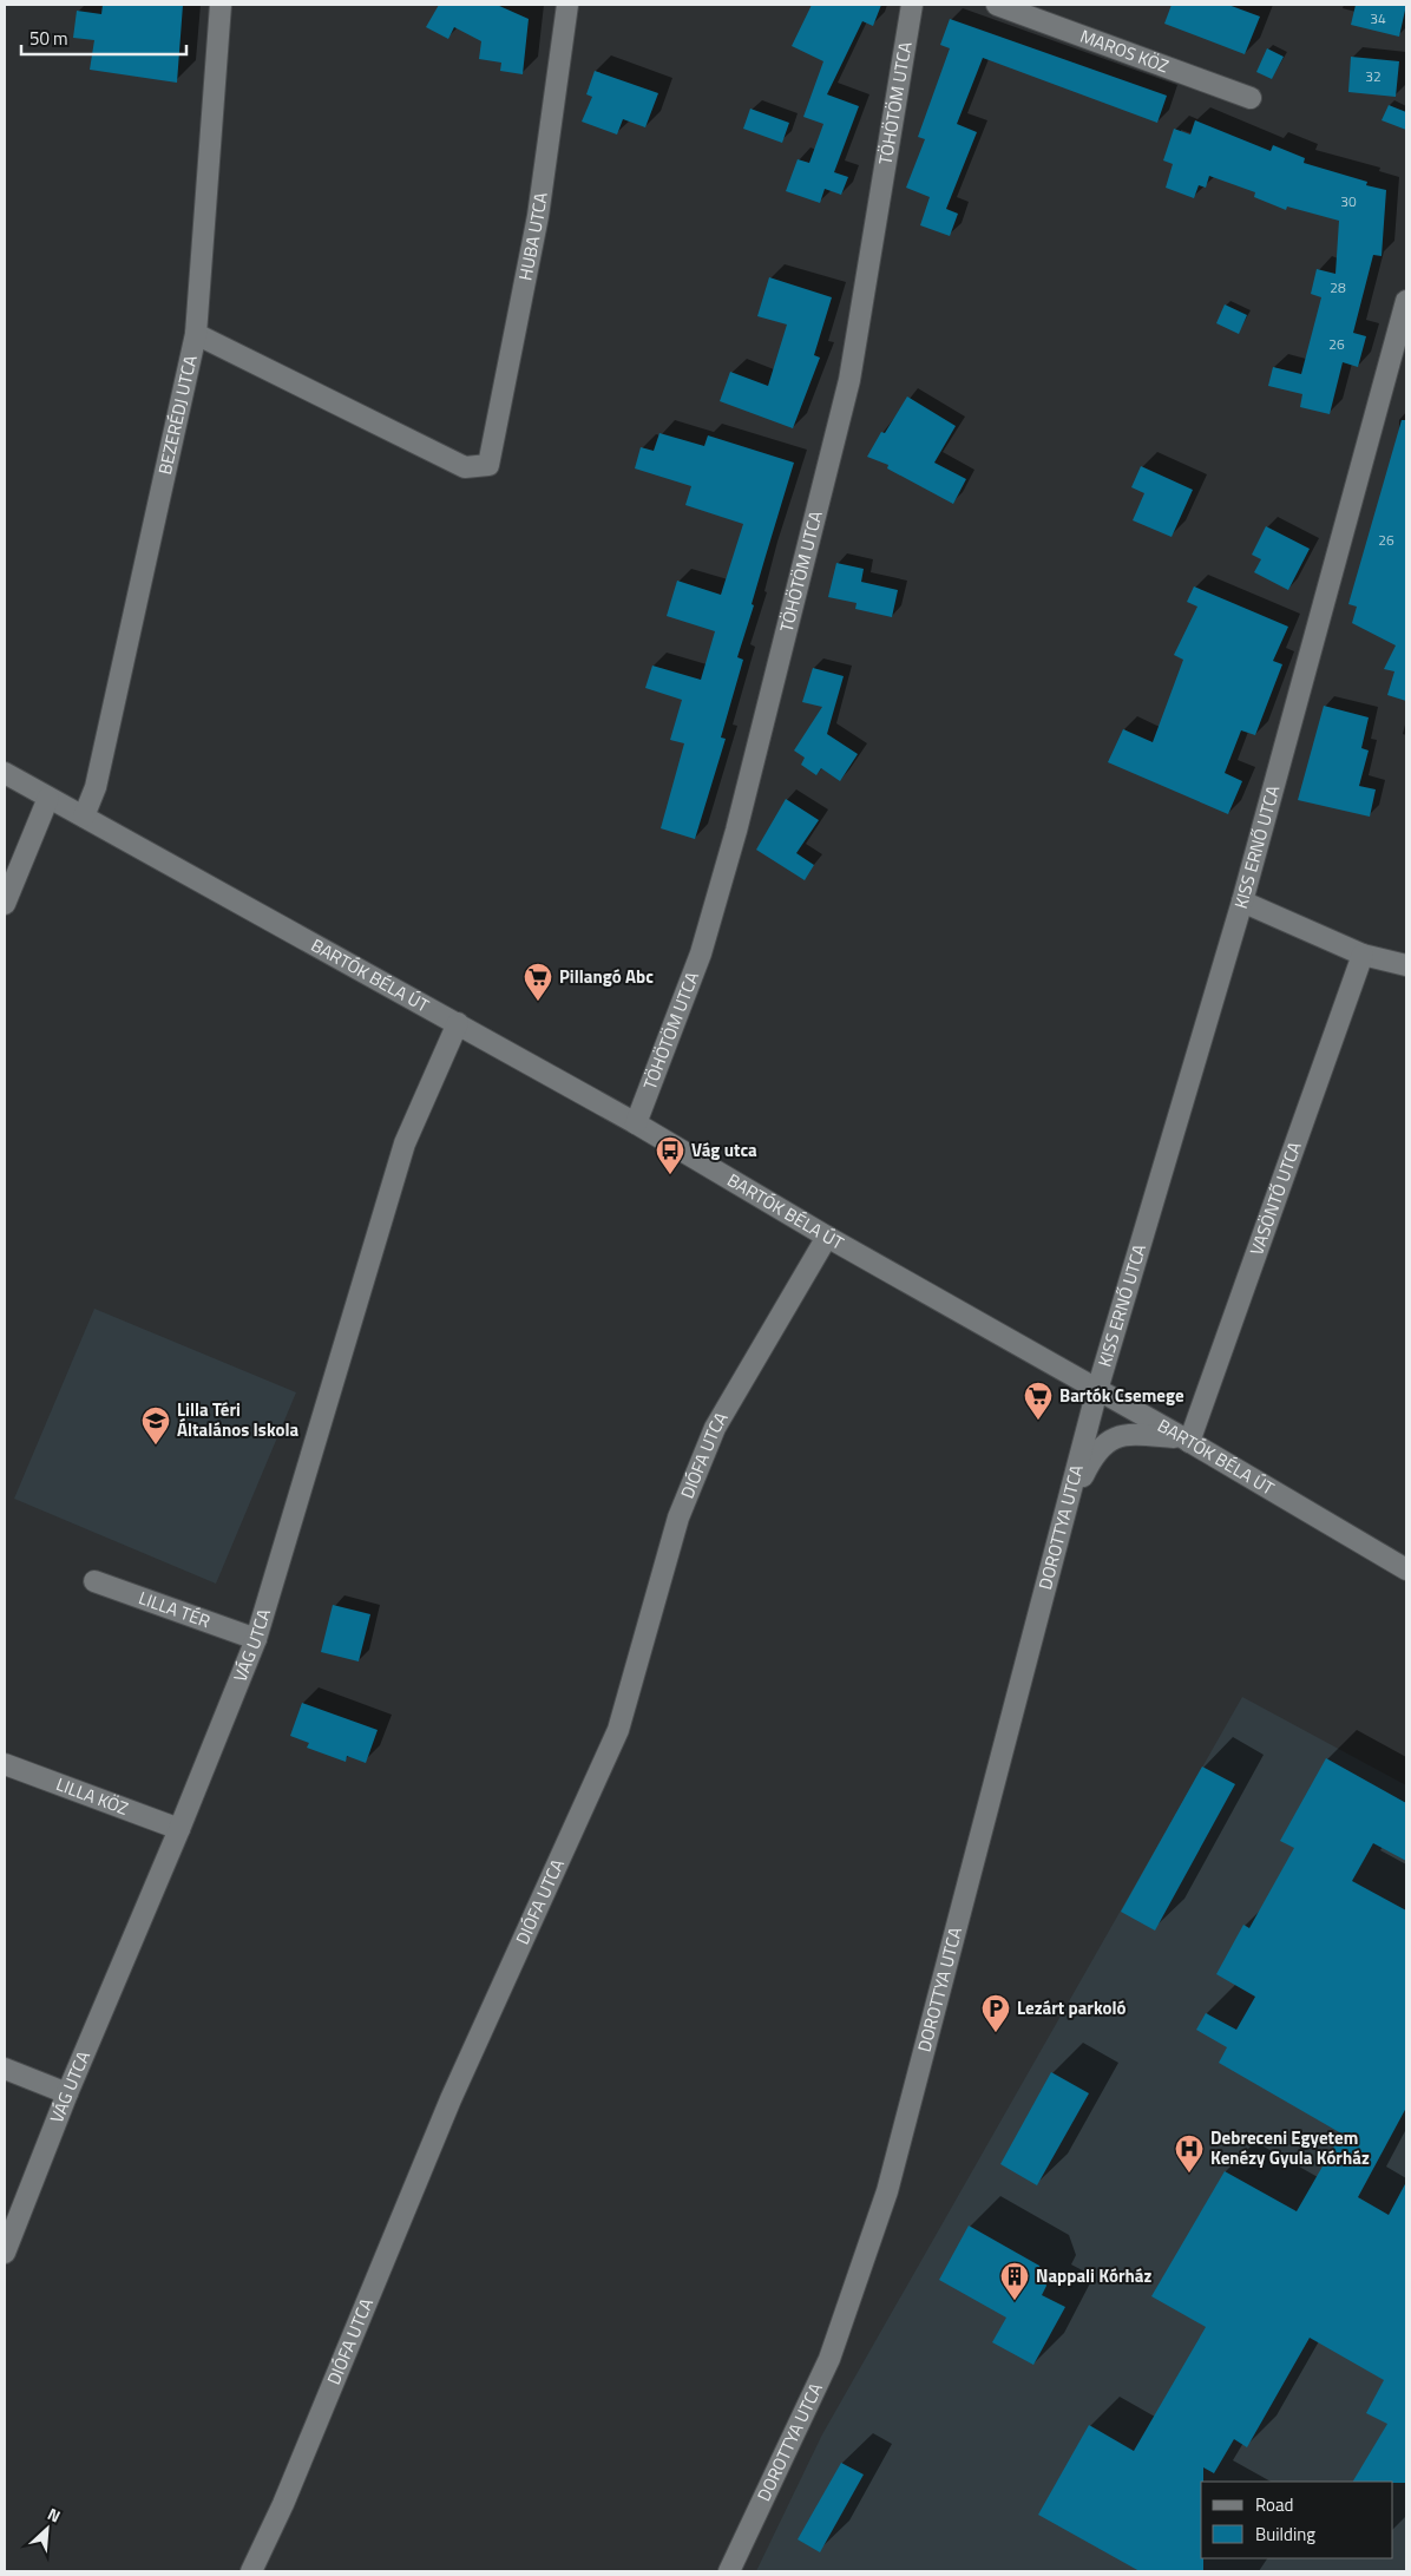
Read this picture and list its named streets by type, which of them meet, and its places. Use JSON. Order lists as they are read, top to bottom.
{
  "streets": {
    "street": [
      "MAROS KÖZ",
      "TÖHÖTÖM UTCA",
      "HUBA UTCA",
      "BEZERÉDJ UTCA",
      "KISS ERNŐ UTCA",
      "BARTÓK BÉLA ÚT",
      "VASÖNTŐ UTCA",
      "DIÓFA UTCA",
      "DOROTTYA UTCA",
      "LILLA TÉR",
      "VÁG UTCA",
      "LILLA KÖZ"
    ]
  },
  "crossings": [
    ["TÖHÖTÖM UTCA", "BARTÓK BÉLA ÚT"],
    ["HUBA UTCA", "BEZERÉDJ UTCA"],
    ["BEZERÉDJ UTCA", "BARTÓK BÉLA ÚT"],
    ["KISS ERNŐ UTCA", "BARTÓK BÉLA ÚT"],
    ["KISS ERNŐ UTCA", "DOROTTYA UTCA"],
    ["BARTÓK BÉLA ÚT", "VASÖNTŐ UTCA"],
    ["BARTÓK BÉLA ÚT", "DIÓFA UTCA"],
    ["BARTÓK BÉLA ÚT", "DOROTTYA UTCA"],
    ["BARTÓK BÉLA ÚT", "VÁG UTCA"],
    ["LILLA TÉR", "VÁG UTCA"],
    ["VÁG UTCA", "LILLA KÖZ"]
  ],
  "places": {
    "supermarket": ["Pillangó Abc", "Bartók Csemege"],
    "bus stop": ["Vág utca"],
    "school or university": ["Lilla Téri Általános Iskola"],
    "parking": ["Lezárt parkoló"],
    "hospital": ["Debreceni Egyetem Kenézy Gyula Kórház"],
    "building": ["Nappali Kórház"]
  },
  "house_numbers": [
    "34",
    "32",
    "30",
    "28",
    "26",
    "26"
  ],
  "legend": ["Road", "Building"],
  "scale_bar": "50 m",
  "north": "top right"
}
